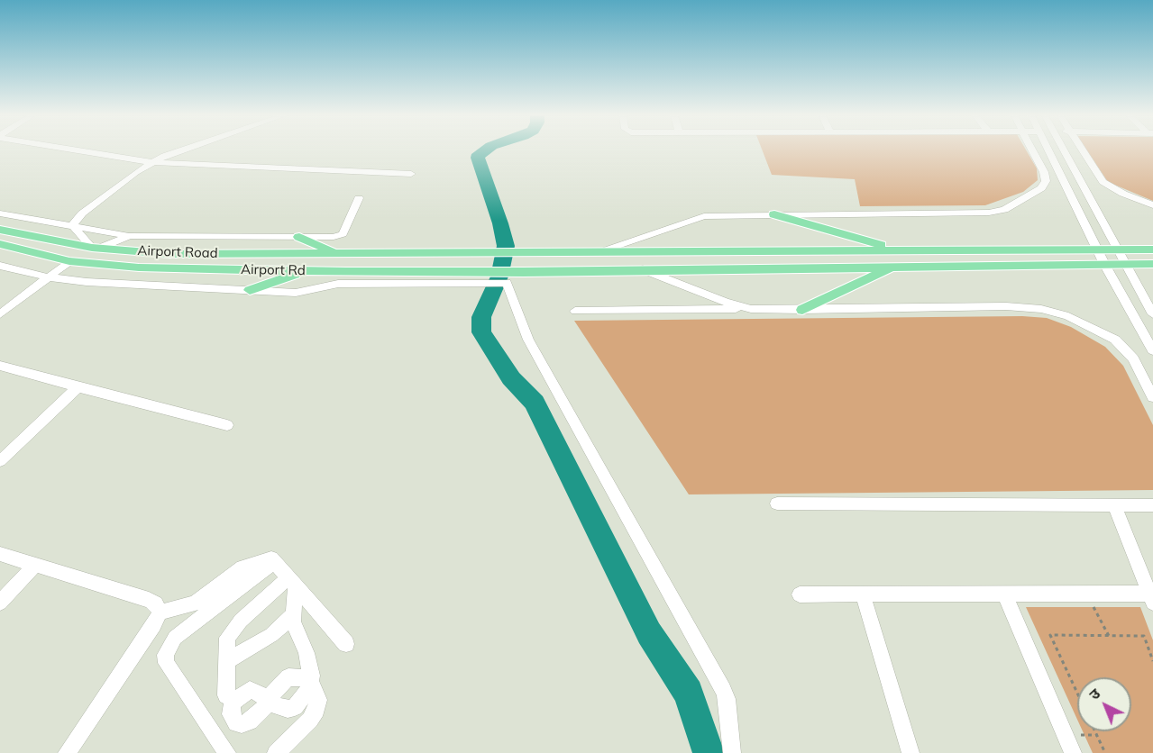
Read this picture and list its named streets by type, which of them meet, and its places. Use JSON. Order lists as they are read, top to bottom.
{
  "streets": {
    "main road": ["Airport Road", "Airport Rd"]
  },
  "north": "top left"
}
